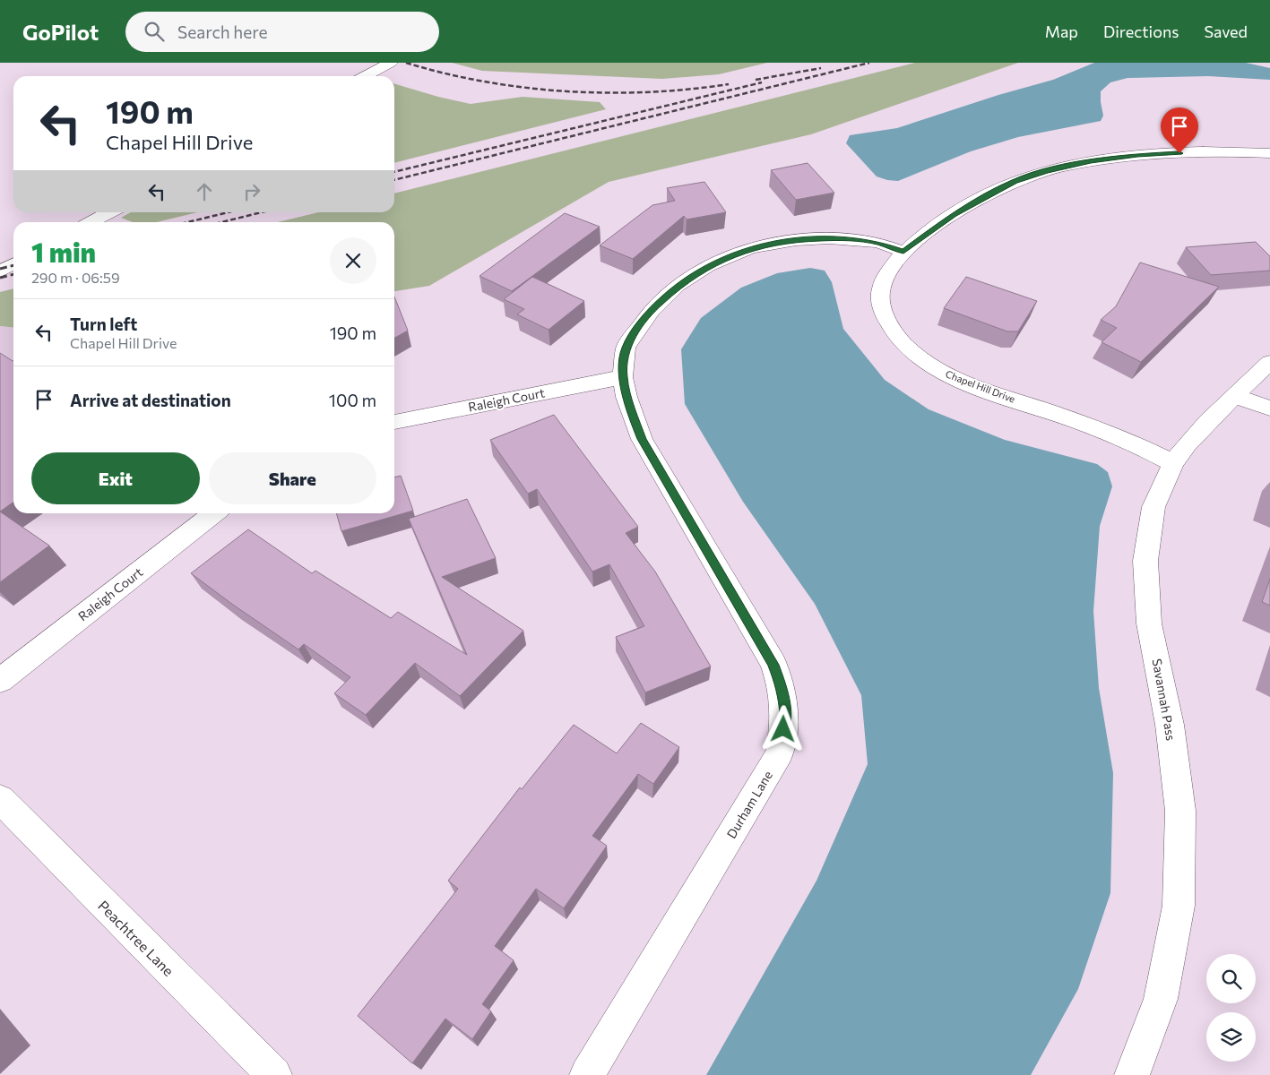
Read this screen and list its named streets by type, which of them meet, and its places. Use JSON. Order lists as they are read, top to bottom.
{
  "streets": {
    "street": [
      "Chapel Hill Drive",
      "Raleigh Court",
      "Savannah Pass",
      "Durham Lane",
      "Peachtree Lane"
    ]
  },
  "crossings": [
    ["Chapel Hill Drive", "Savannah Pass"],
    ["Chapel Hill Drive", "Durham Lane"],
    ["Raleigh Court", "Durham Lane"]
  ],
  "page": {
    "header": "GoPilot",
    "search": "Search here",
    "nav": ["Map", "Directions", "Saved"],
    "turn": ["190 m", "Chapel Hill Drive"],
    "heading": ["1 min", "290 m · 06:59"],
    "list": [
      {
        "name": "Turn left",
        "note": "Chapel Hill Drive",
        "value": "190 m"
      },
      {
        "name": "Arrive at destination",
        "value": "100 m"
      }
    ],
    "buttons": ["Exit", "Share"]
  }
}
